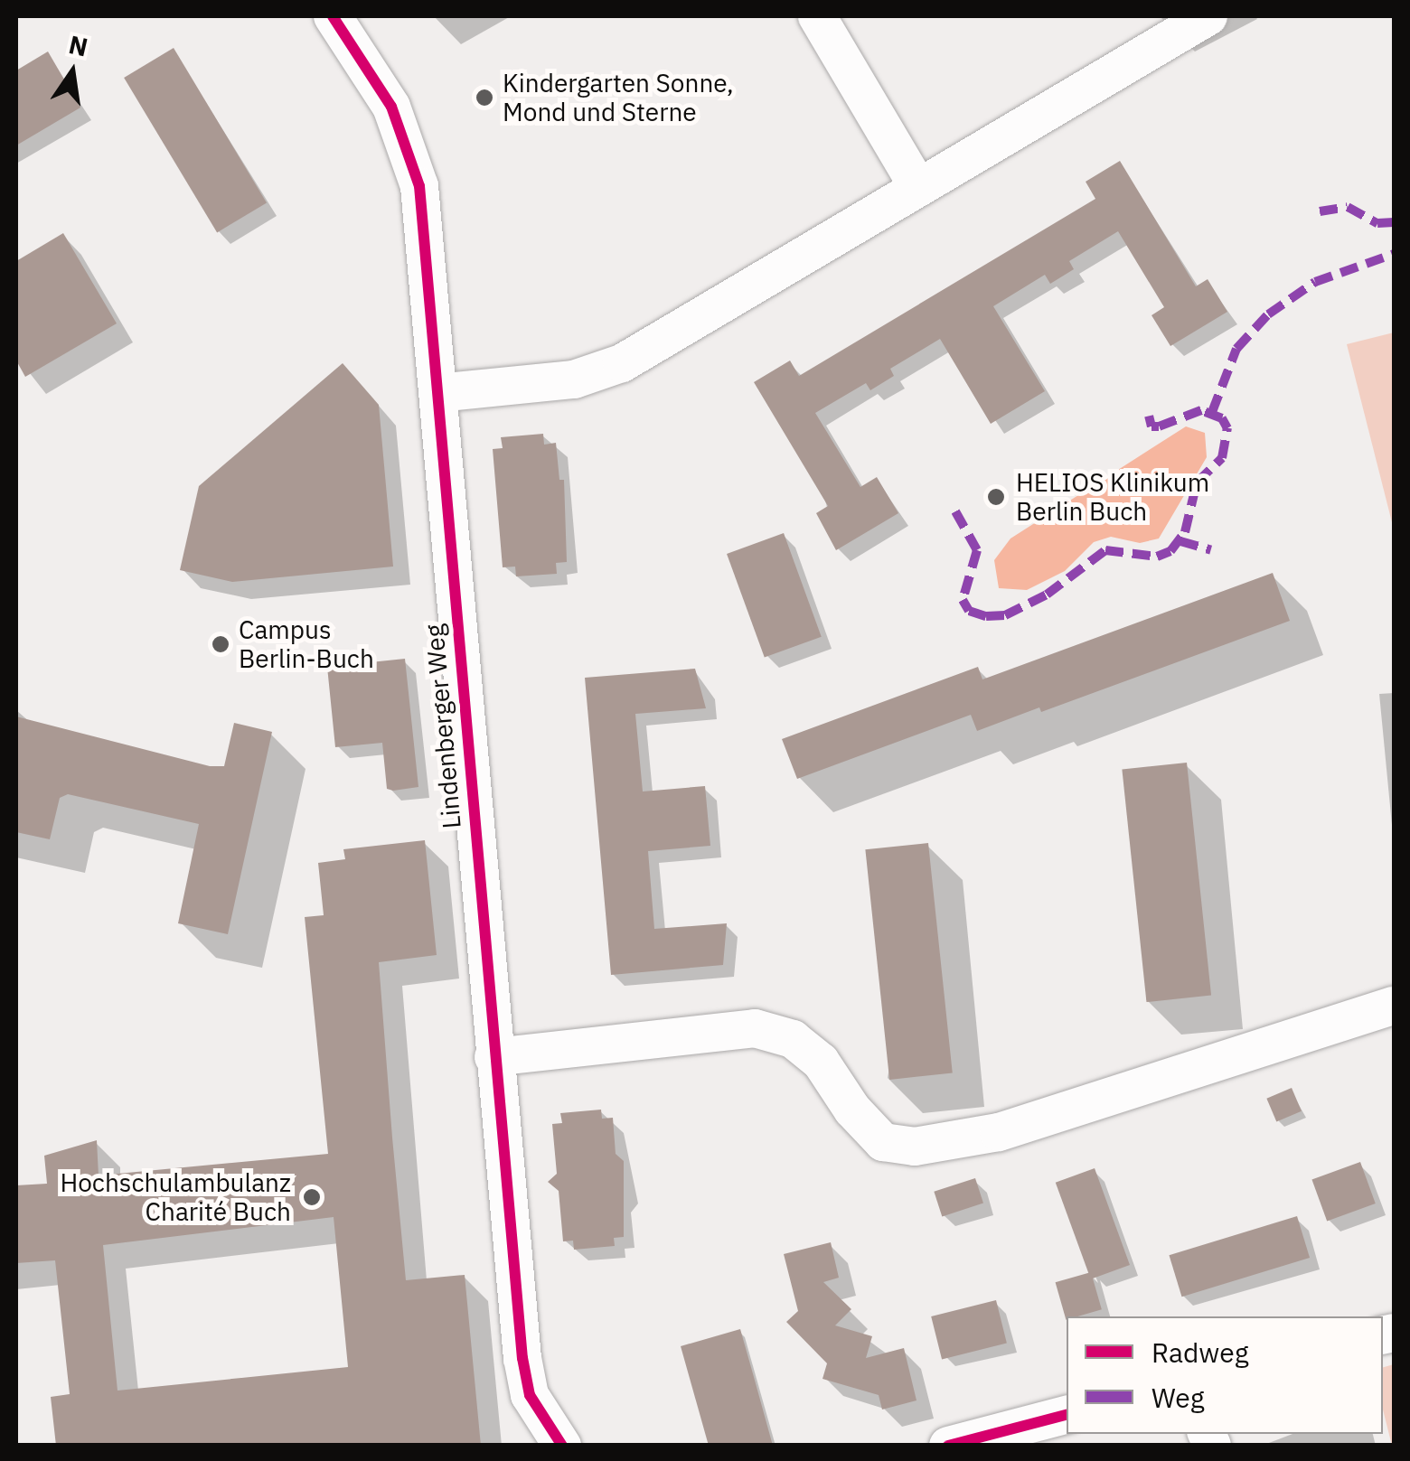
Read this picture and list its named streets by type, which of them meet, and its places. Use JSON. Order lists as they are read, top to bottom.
{
  "streets": {
    "street": ["Lindenberger Weg"]
  },
  "places": [
    "Kindergarten Sonne, Mond und Sterne",
    "HELIOS Klinikum Berlin Buch",
    "Campus Berlin-Buch",
    "Hochschulambulanz Charité Buch"
  ],
  "legend": ["Radweg", "Weg"],
  "north": "top"
}
